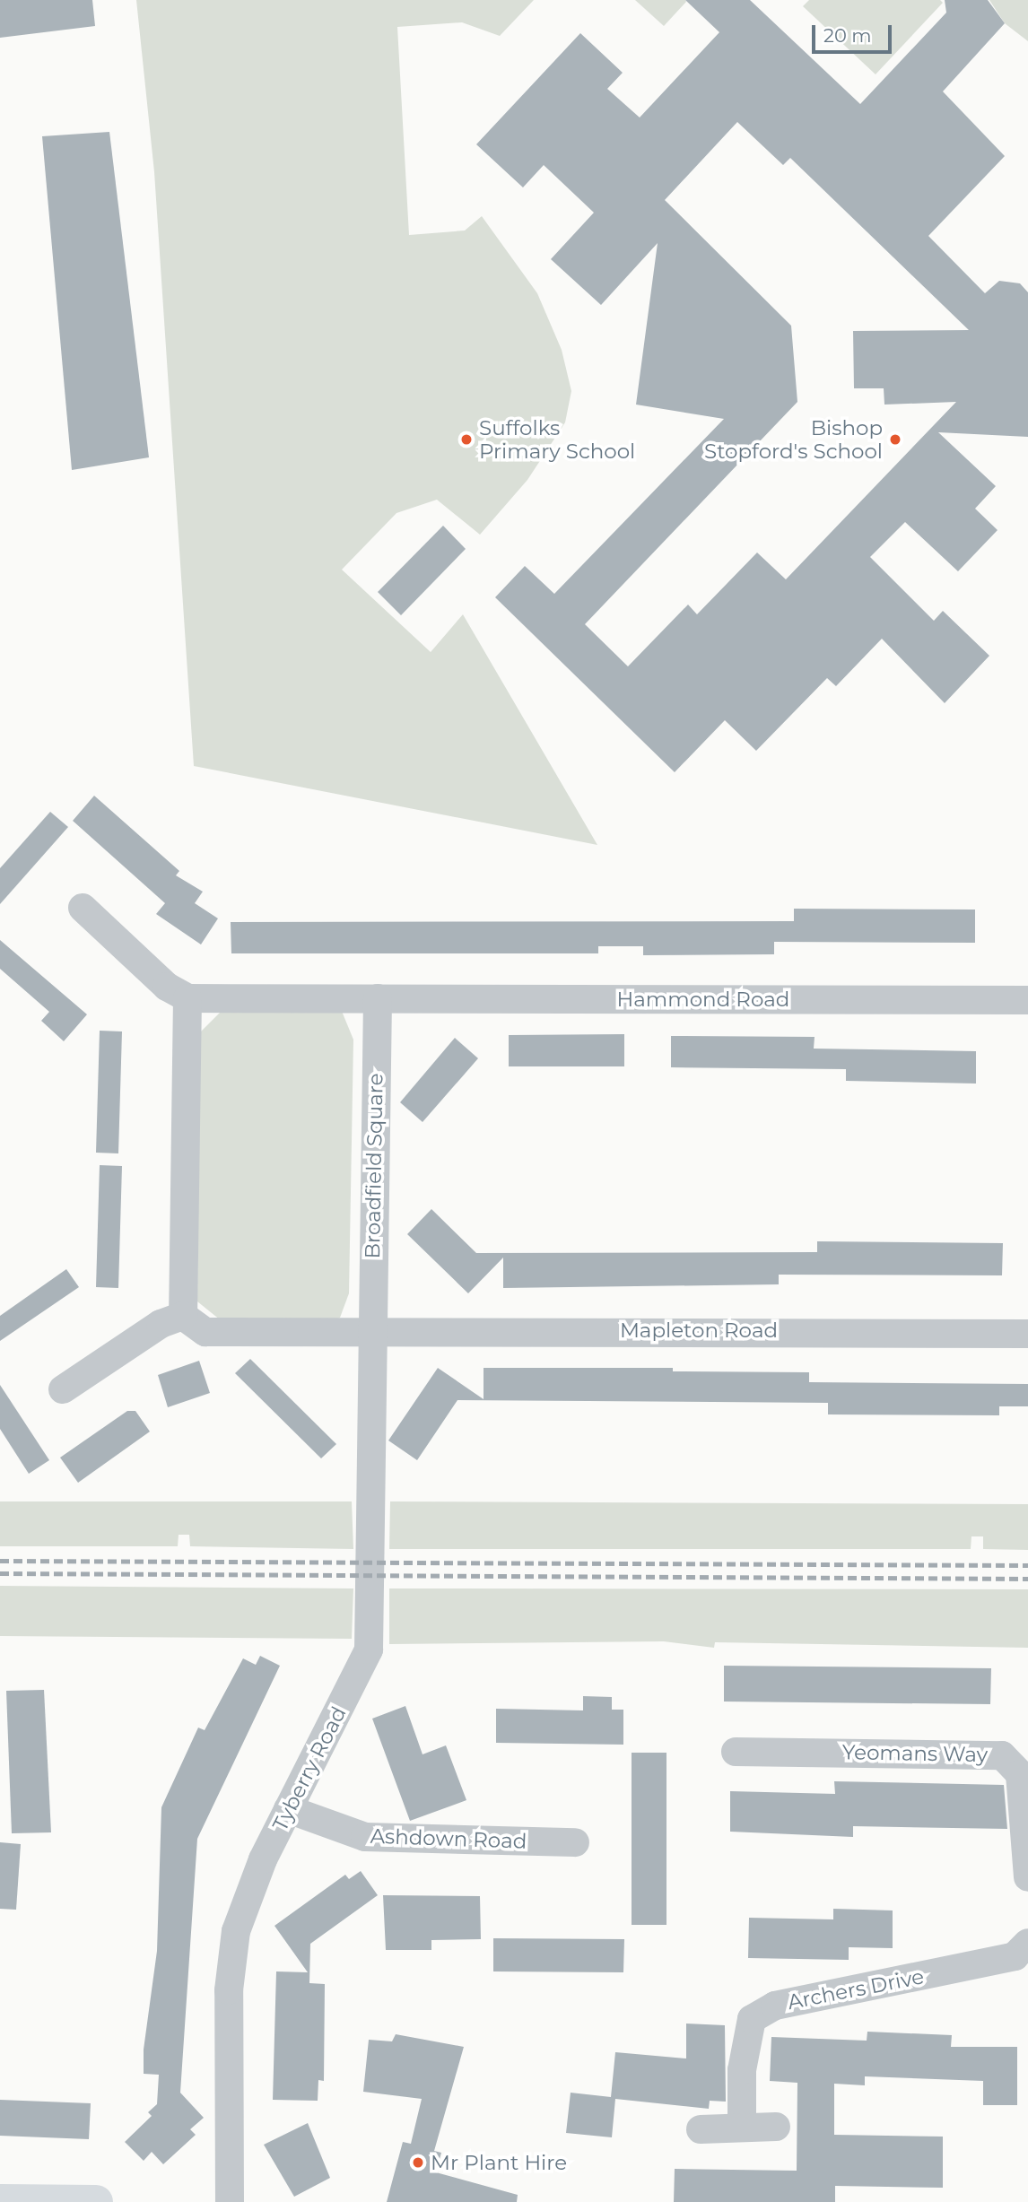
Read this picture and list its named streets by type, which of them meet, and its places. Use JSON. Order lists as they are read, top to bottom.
{
  "streets": {
    "street": [
      "Hammond Road",
      "Broadfield Square",
      "Mapleton Road",
      "Yeomans Way",
      "Tyberry Road",
      "Ashdown Road",
      "Archers Drive"
    ]
  },
  "crossings": [
    ["Hammond Road", "Broadfield Square"],
    ["Broadfield Square", "Mapleton Road"],
    ["Broadfield Square", "Tyberry Road"],
    ["Mapleton Road", "Tyberry Road"],
    ["Tyberry Road", "Ashdown Road"]
  ],
  "places": ["Suffolks Primary School", "Bishop Stopford's School", "Mr Plant Hire"],
  "scale_bar": "20 m"
}
